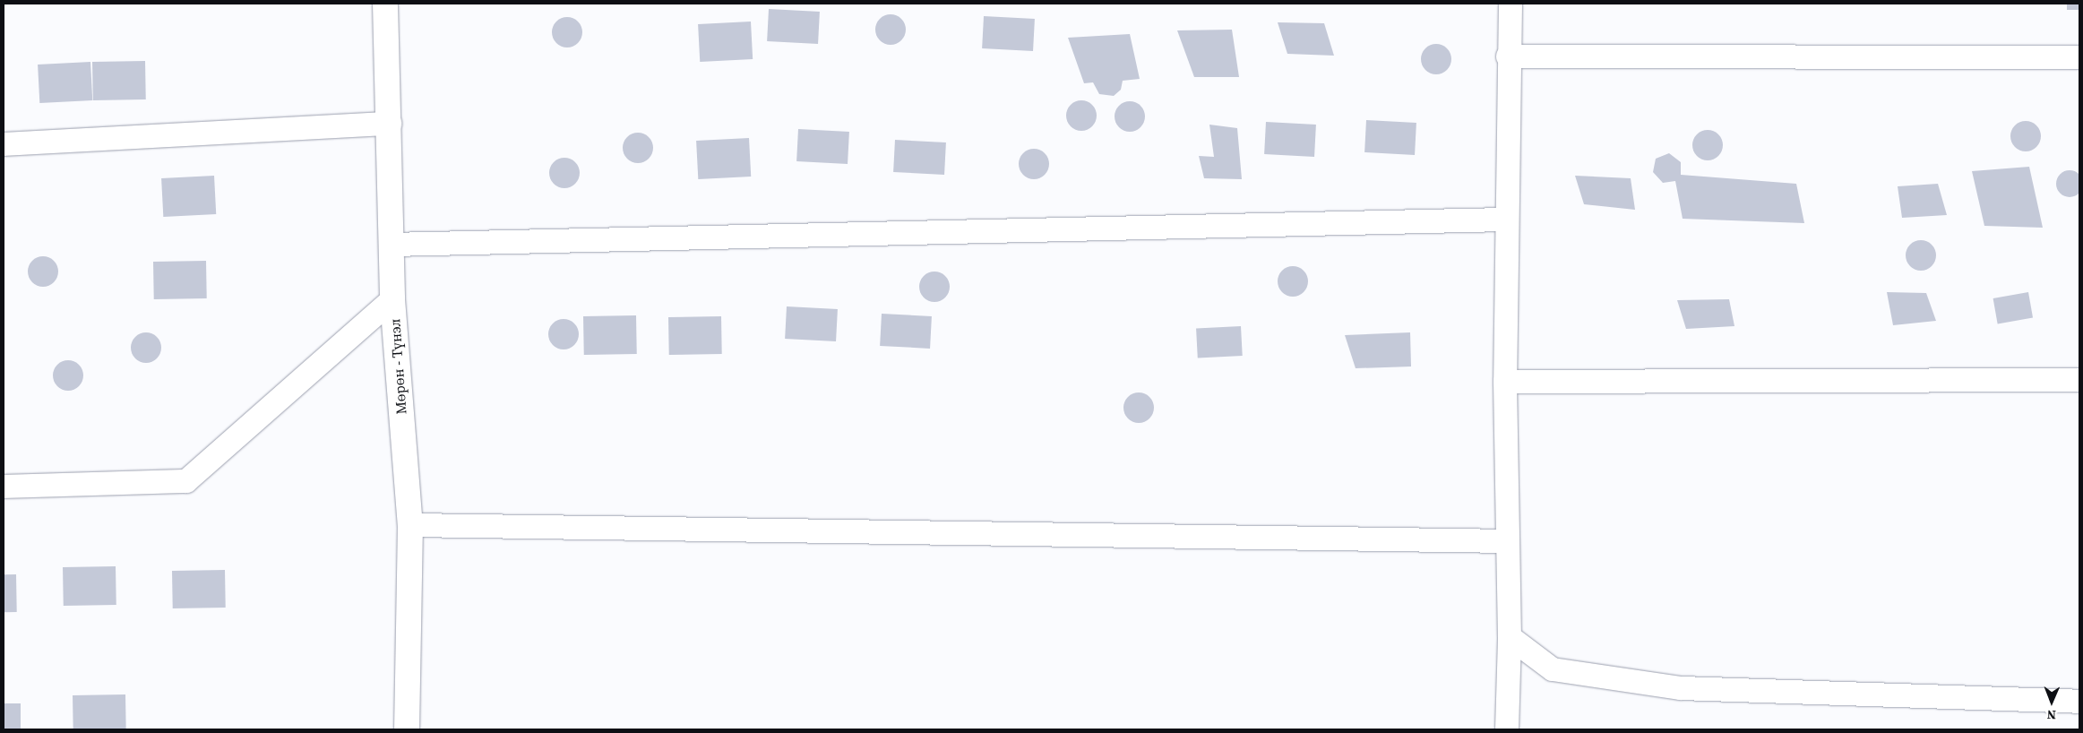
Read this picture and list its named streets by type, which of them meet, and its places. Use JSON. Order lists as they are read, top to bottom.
{
  "streets": {
    "street": ["Мөрөн - Түнэл"]
  },
  "north": "bottom"
}
